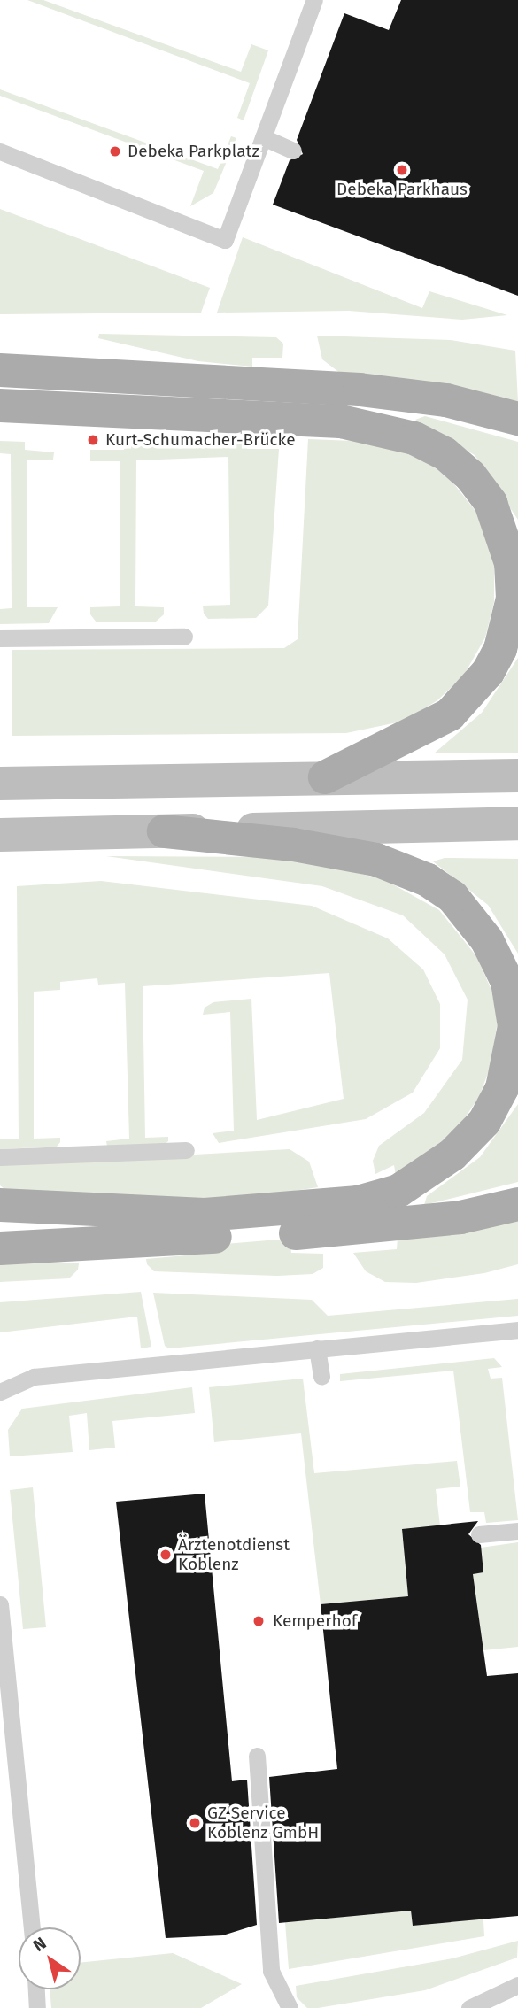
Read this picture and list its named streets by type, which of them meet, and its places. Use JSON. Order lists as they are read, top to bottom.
{
  "places": [
    "Debeka Parkplatz",
    "Debeka Parkhaus",
    "Kurt-Schumacher-Brücke",
    "Ärztenotdienst Koblenz",
    "Kemperhof",
    "GZ Service Koblenz GmbH"
  ],
  "north": "top left"
}
